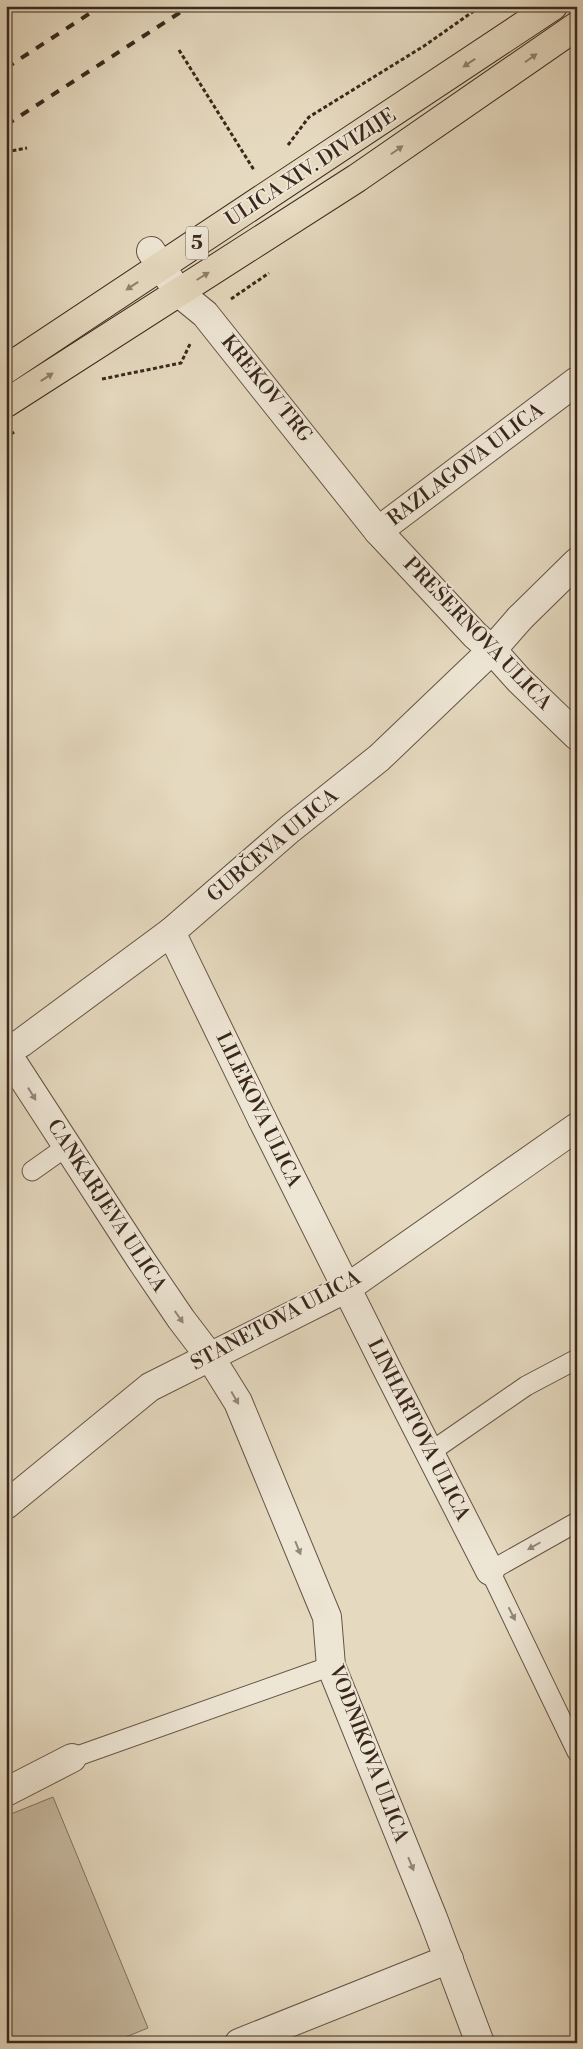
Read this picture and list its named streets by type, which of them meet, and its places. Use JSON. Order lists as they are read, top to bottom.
{
  "streets": {
    "main road": ["ULICA XIV. DIVIZIJE", "5"],
    "street": [
      "KREKOV TRG",
      "RAZLAGOVA ULICA",
      "PREŠERNOVA ULICA",
      "GUBČEVA ULICA",
      "LILEKOVA ULICA",
      "CANKARJEVA ULICA",
      "STANETOVA ULICA",
      "LINHARTOVA ULICA",
      "VODNIKOVA ULICA"
    ]
  },
  "crossings": [
    ["ULICA XIV. DIVIZIJE", "KREKOV TRG"],
    ["KREKOV TRG", "RAZLAGOVA ULICA"],
    ["KREKOV TRG", "PREŠERNOVA ULICA"],
    ["RAZLAGOVA ULICA", "PREŠERNOVA ULICA"],
    ["PREŠERNOVA ULICA", "GUBČEVA ULICA"],
    ["GUBČEVA ULICA", "LILEKOVA ULICA"],
    ["GUBČEVA ULICA", "CANKARJEVA ULICA"],
    ["LILEKOVA ULICA", "STANETOVA ULICA"],
    ["LILEKOVA ULICA", "LINHARTOVA ULICA"],
    ["CANKARJEVA ULICA", "STANETOVA ULICA"],
    ["CANKARJEVA ULICA", "VODNIKOVA ULICA"],
    ["STANETOVA ULICA", "LINHARTOVA ULICA"],
    ["STANETOVA ULICA", "VODNIKOVA ULICA"]
  ],
  "one_way": ["CANKARJEVA ULICA", "LINHARTOVA ULICA", "VODNIKOVA ULICA"]
}
